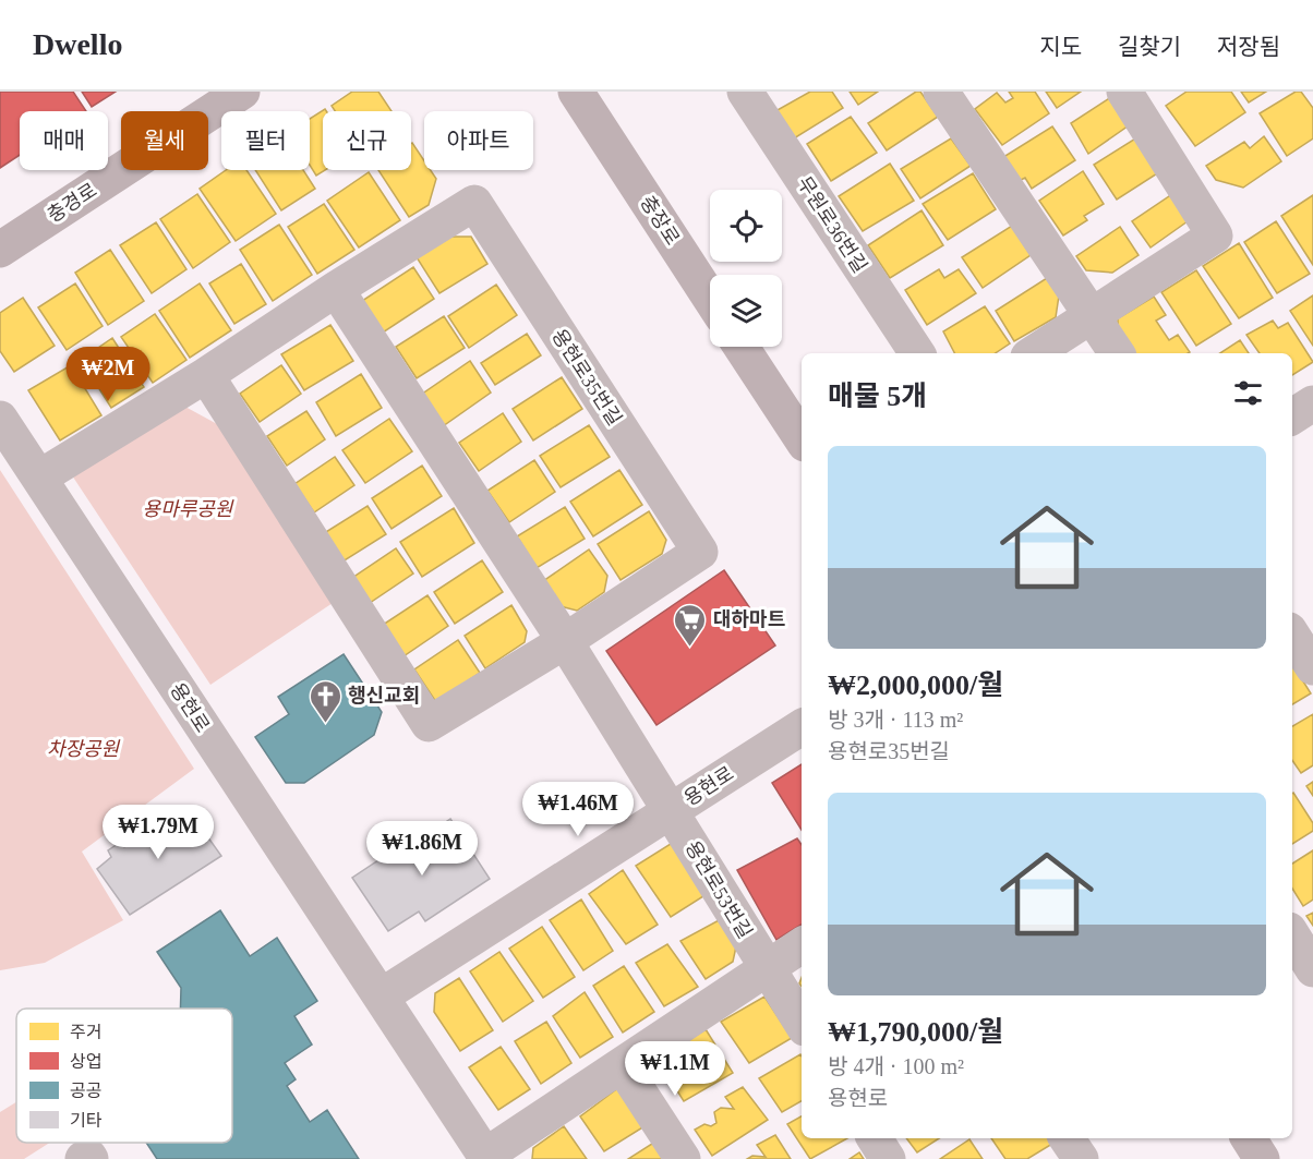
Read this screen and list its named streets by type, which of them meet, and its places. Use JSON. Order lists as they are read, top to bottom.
{
  "streets": {
    "main road": ["충경로", "충장로"],
    "street": [
      "무원로36번길",
      "용현로35번길",
      "용현로",
      "용현로53번길"
    ]
  },
  "crossings": [
    ["용현로35번길", "용현로"],
    ["용현로", "용현로53번길"]
  ],
  "parks": ["용마루공원", "차장공원"],
  "places": {
    "supermarket": ["대하마트"],
    "church": ["행신교회"]
  },
  "legend": [
    "주거",
    "상업",
    "공공",
    "기타"
  ],
  "page": {
    "header": "Dwello",
    "nav": ["지도", "길찾기", "저장됨"],
    "chip": [
      "매매",
      "월세",
      "필터",
      "신규",
      "아파트"
    ],
    "price": [
      "₩2M",
      "₩1.46M",
      "₩1.79M",
      "₩1.86M",
      "₩1.1M"
    ],
    "heading": "매물 5개",
    "list": [
      {
        "name": "₩2,000,000/월",
        "note": "방 3개 · 113 m² · 용현로35번길"
      },
      {
        "name": "₩1,790,000/월",
        "note": "방 4개 · 100 m² · 용현로"
      }
    ]
  }
}
